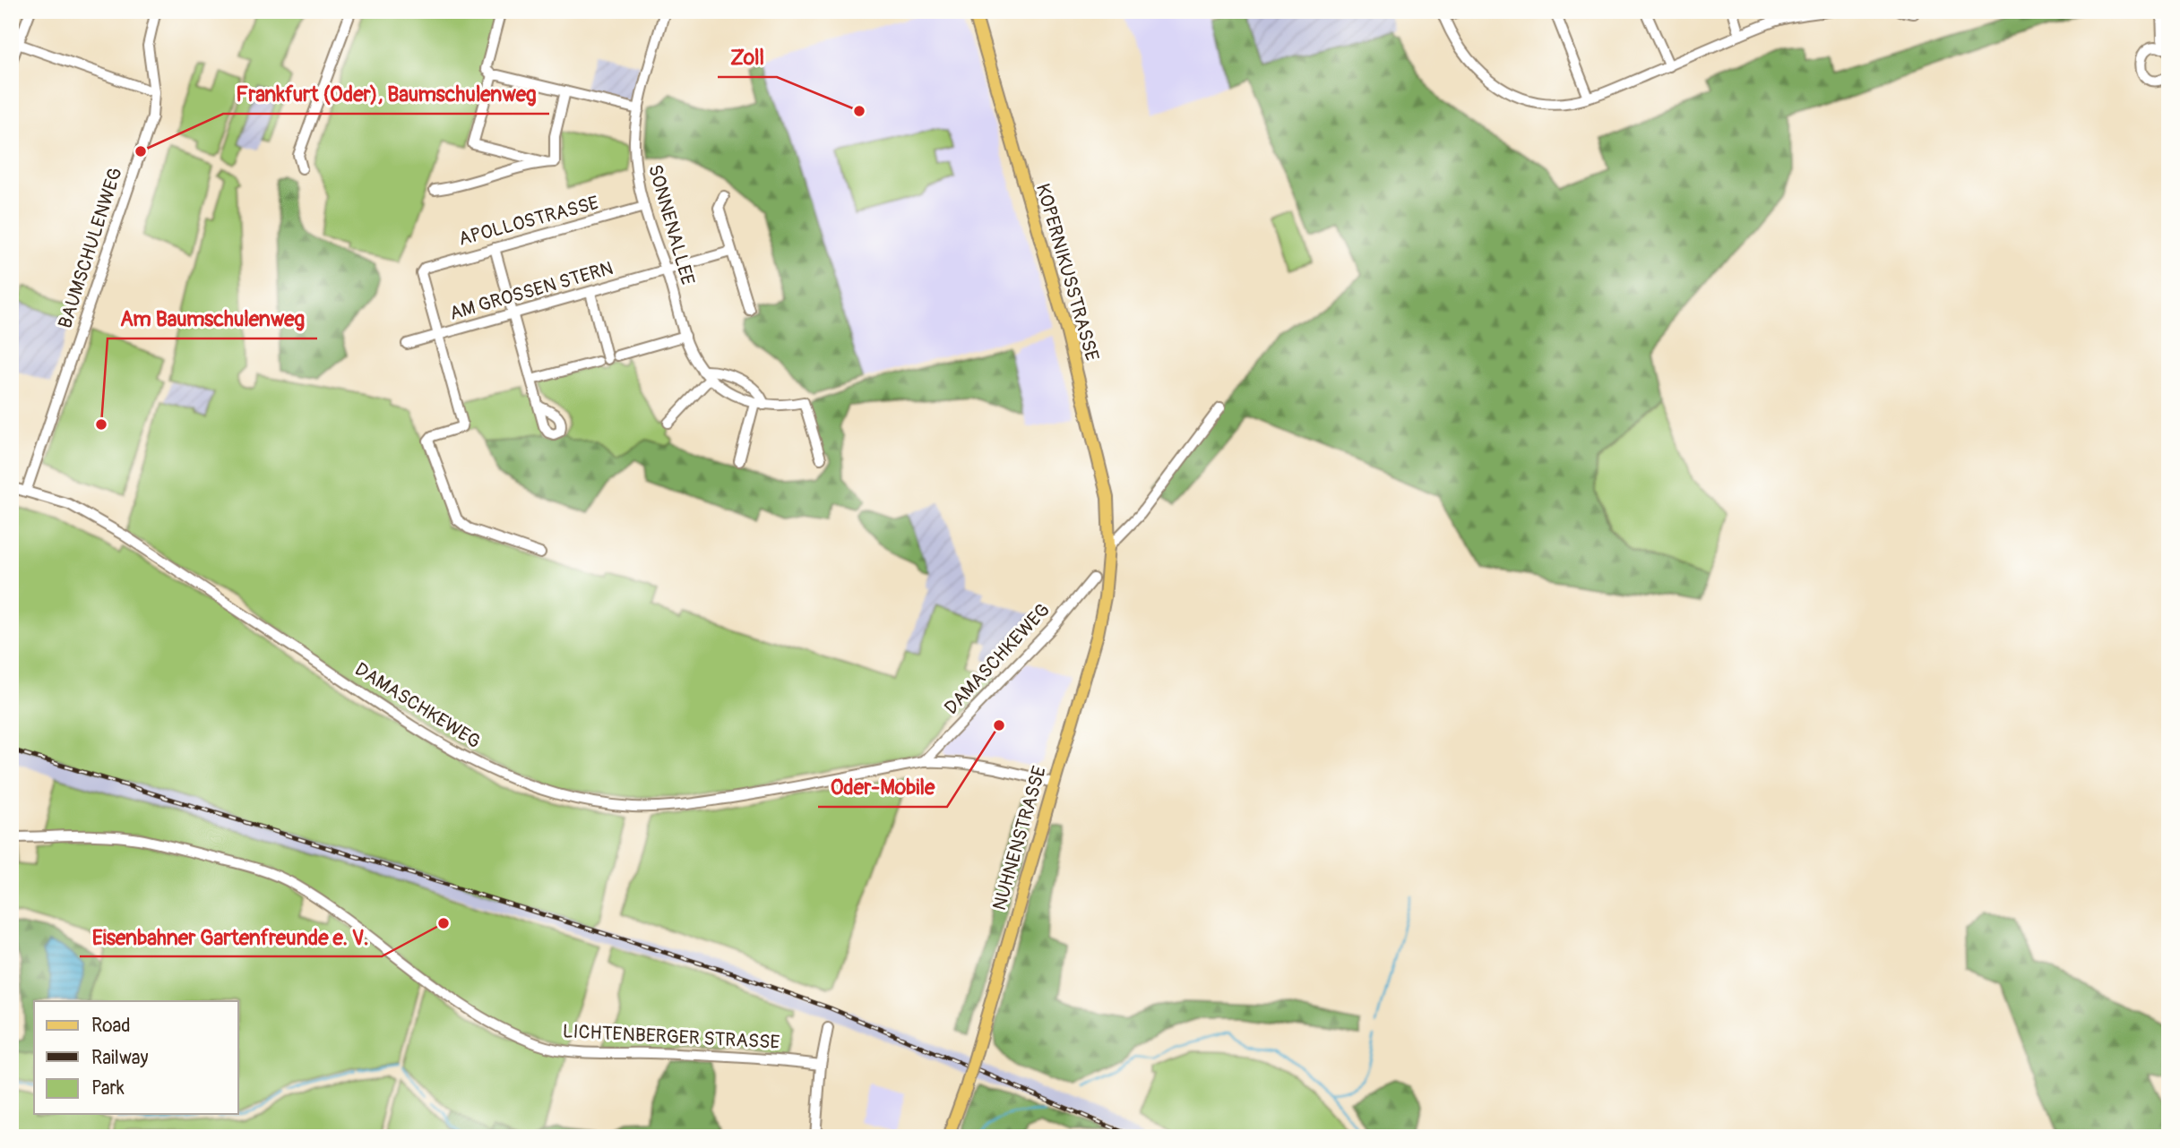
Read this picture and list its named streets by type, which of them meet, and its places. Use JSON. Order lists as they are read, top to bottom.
{
  "streets": {
    "main road": ["KOPERNIKUSSTRASSE", "NUHNENSTRASSE"],
    "street": [
      "APOLLOSTRASSE",
      "SONNENALLEE",
      "BAUMSCHULENWEG",
      "AM GROSSEN STERN",
      "DAMASCHKEWEG",
      "LICHTENBERGER STRASSE"
    ]
  },
  "crossings": [
    ["APOLLOSTRASSE", "SONNENALLEE"],
    ["APOLLOSTRASSE", "AM GROSSEN STERN"],
    ["SONNENALLEE", "AM GROSSEN STERN"],
    ["BAUMSCHULENWEG", "DAMASCHKEWEG"],
    ["KOPERNIKUSSTRASSE", "NUHNENSTRASSE"],
    ["DAMASCHKEWEG", "NUHNENSTRASSE"]
  ],
  "places": [
    "Zoll",
    "Frankfurt (Oder), Baumschulenweg",
    "Am Baumschulenweg",
    "Oder-Mobile",
    "Eisenbahner Gartenfreunde e. V."
  ],
  "legend": ["Road", "Railway", "Park"]
}
